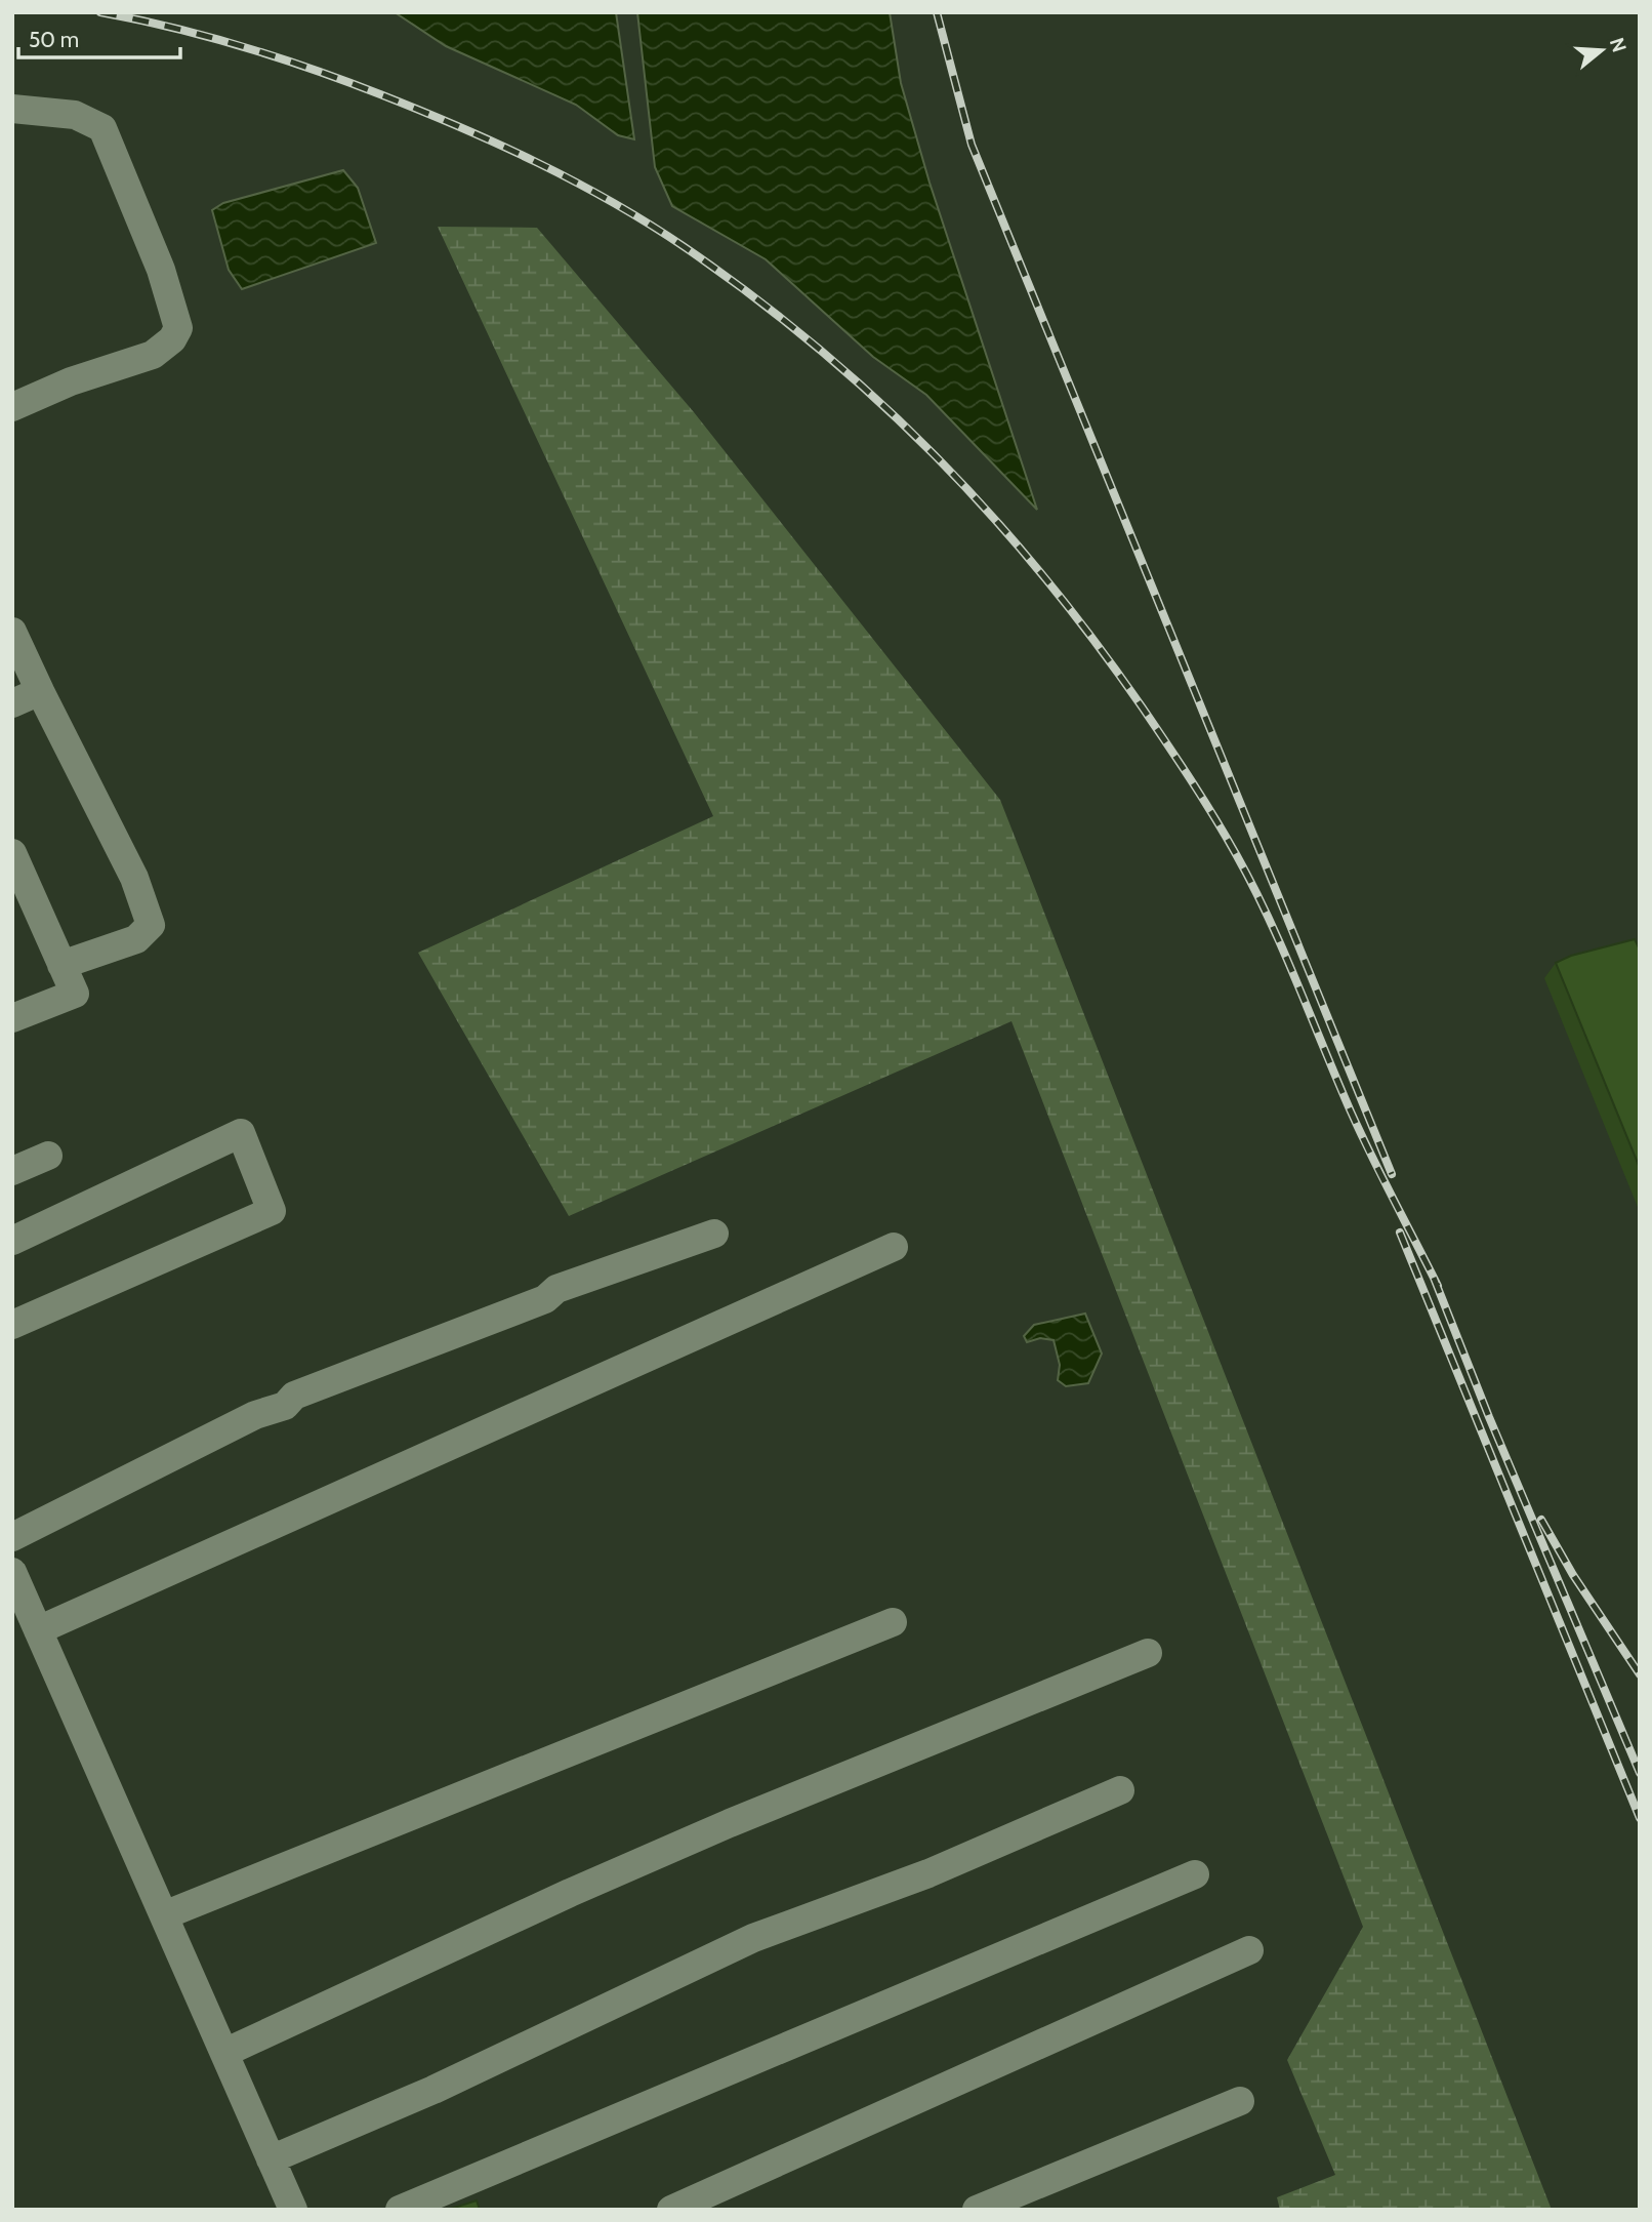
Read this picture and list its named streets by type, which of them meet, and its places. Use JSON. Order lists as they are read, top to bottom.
{
  "scale_bar": "50 m",
  "north": "right"
}
